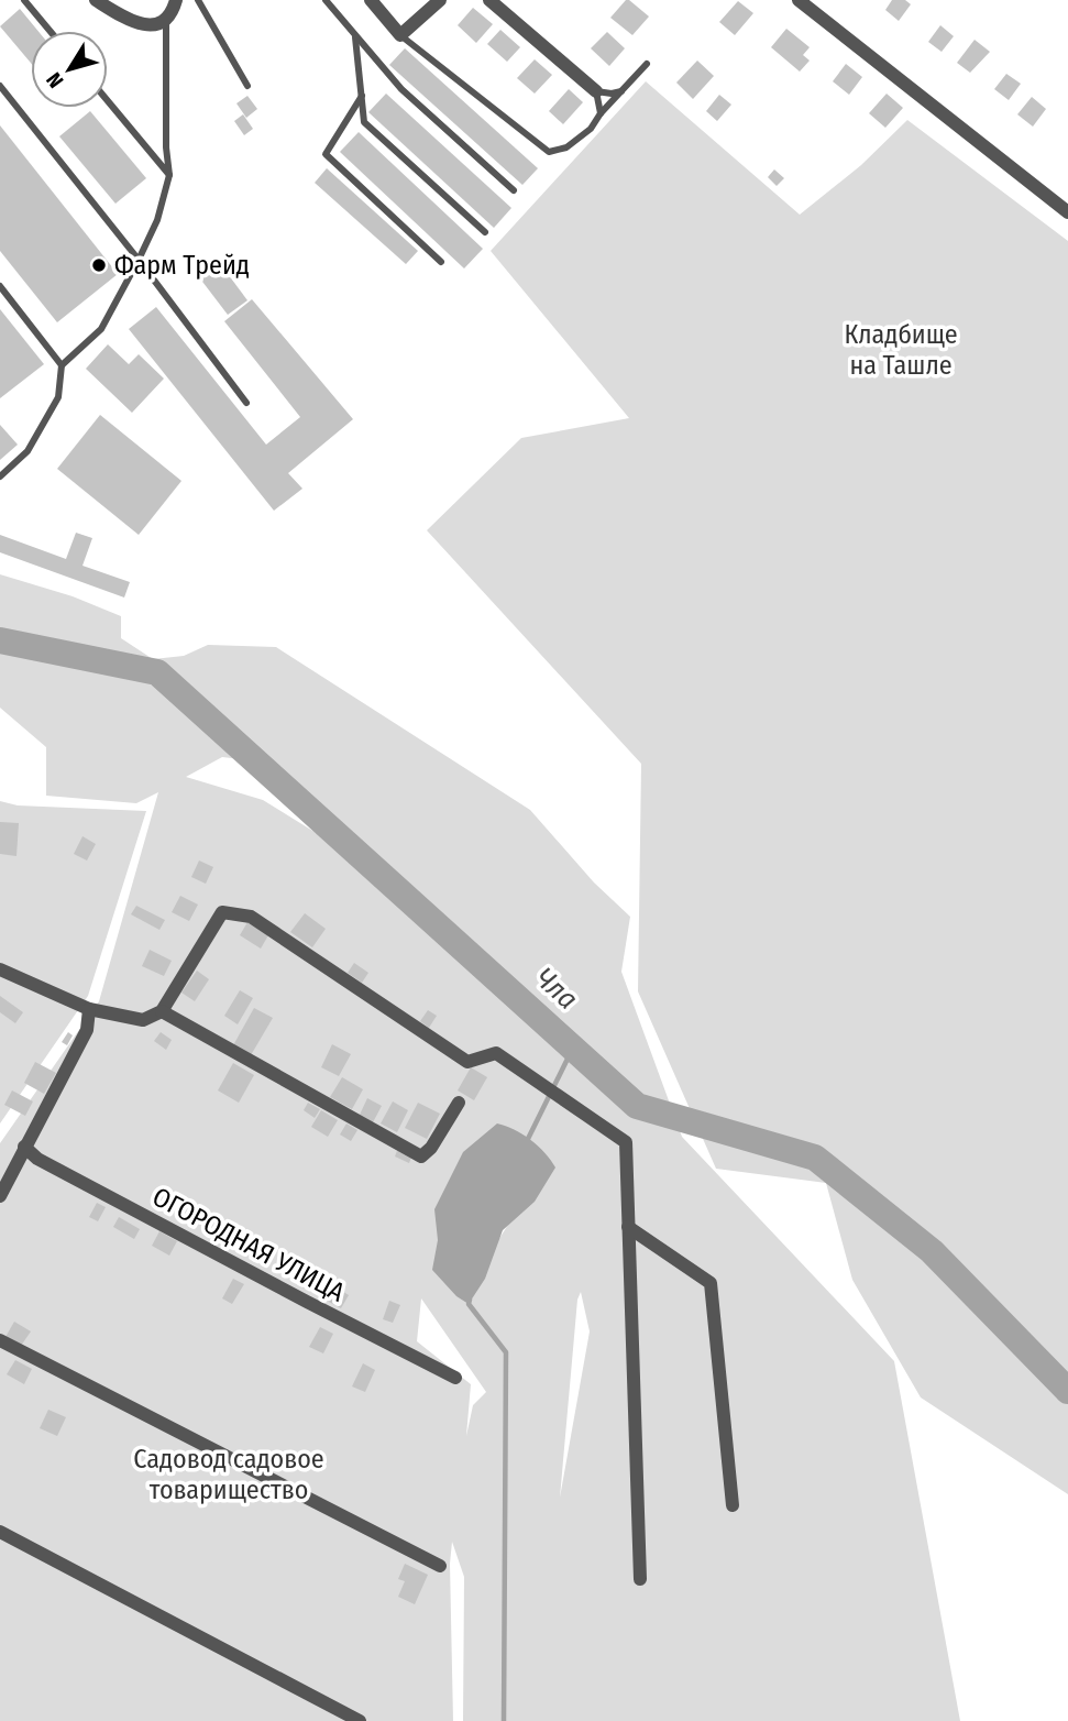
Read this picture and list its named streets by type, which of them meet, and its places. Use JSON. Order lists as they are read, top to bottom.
{
  "streets": {
    "street": ["ОГОРОДНАЯ УЛИЦА"]
  },
  "water": ["Чла"],
  "parks": ["Кладбище на Ташле", "Садовод садовое товарищество"],
  "places": ["Фарм Трейд"],
  "north": "bottom left"
}
